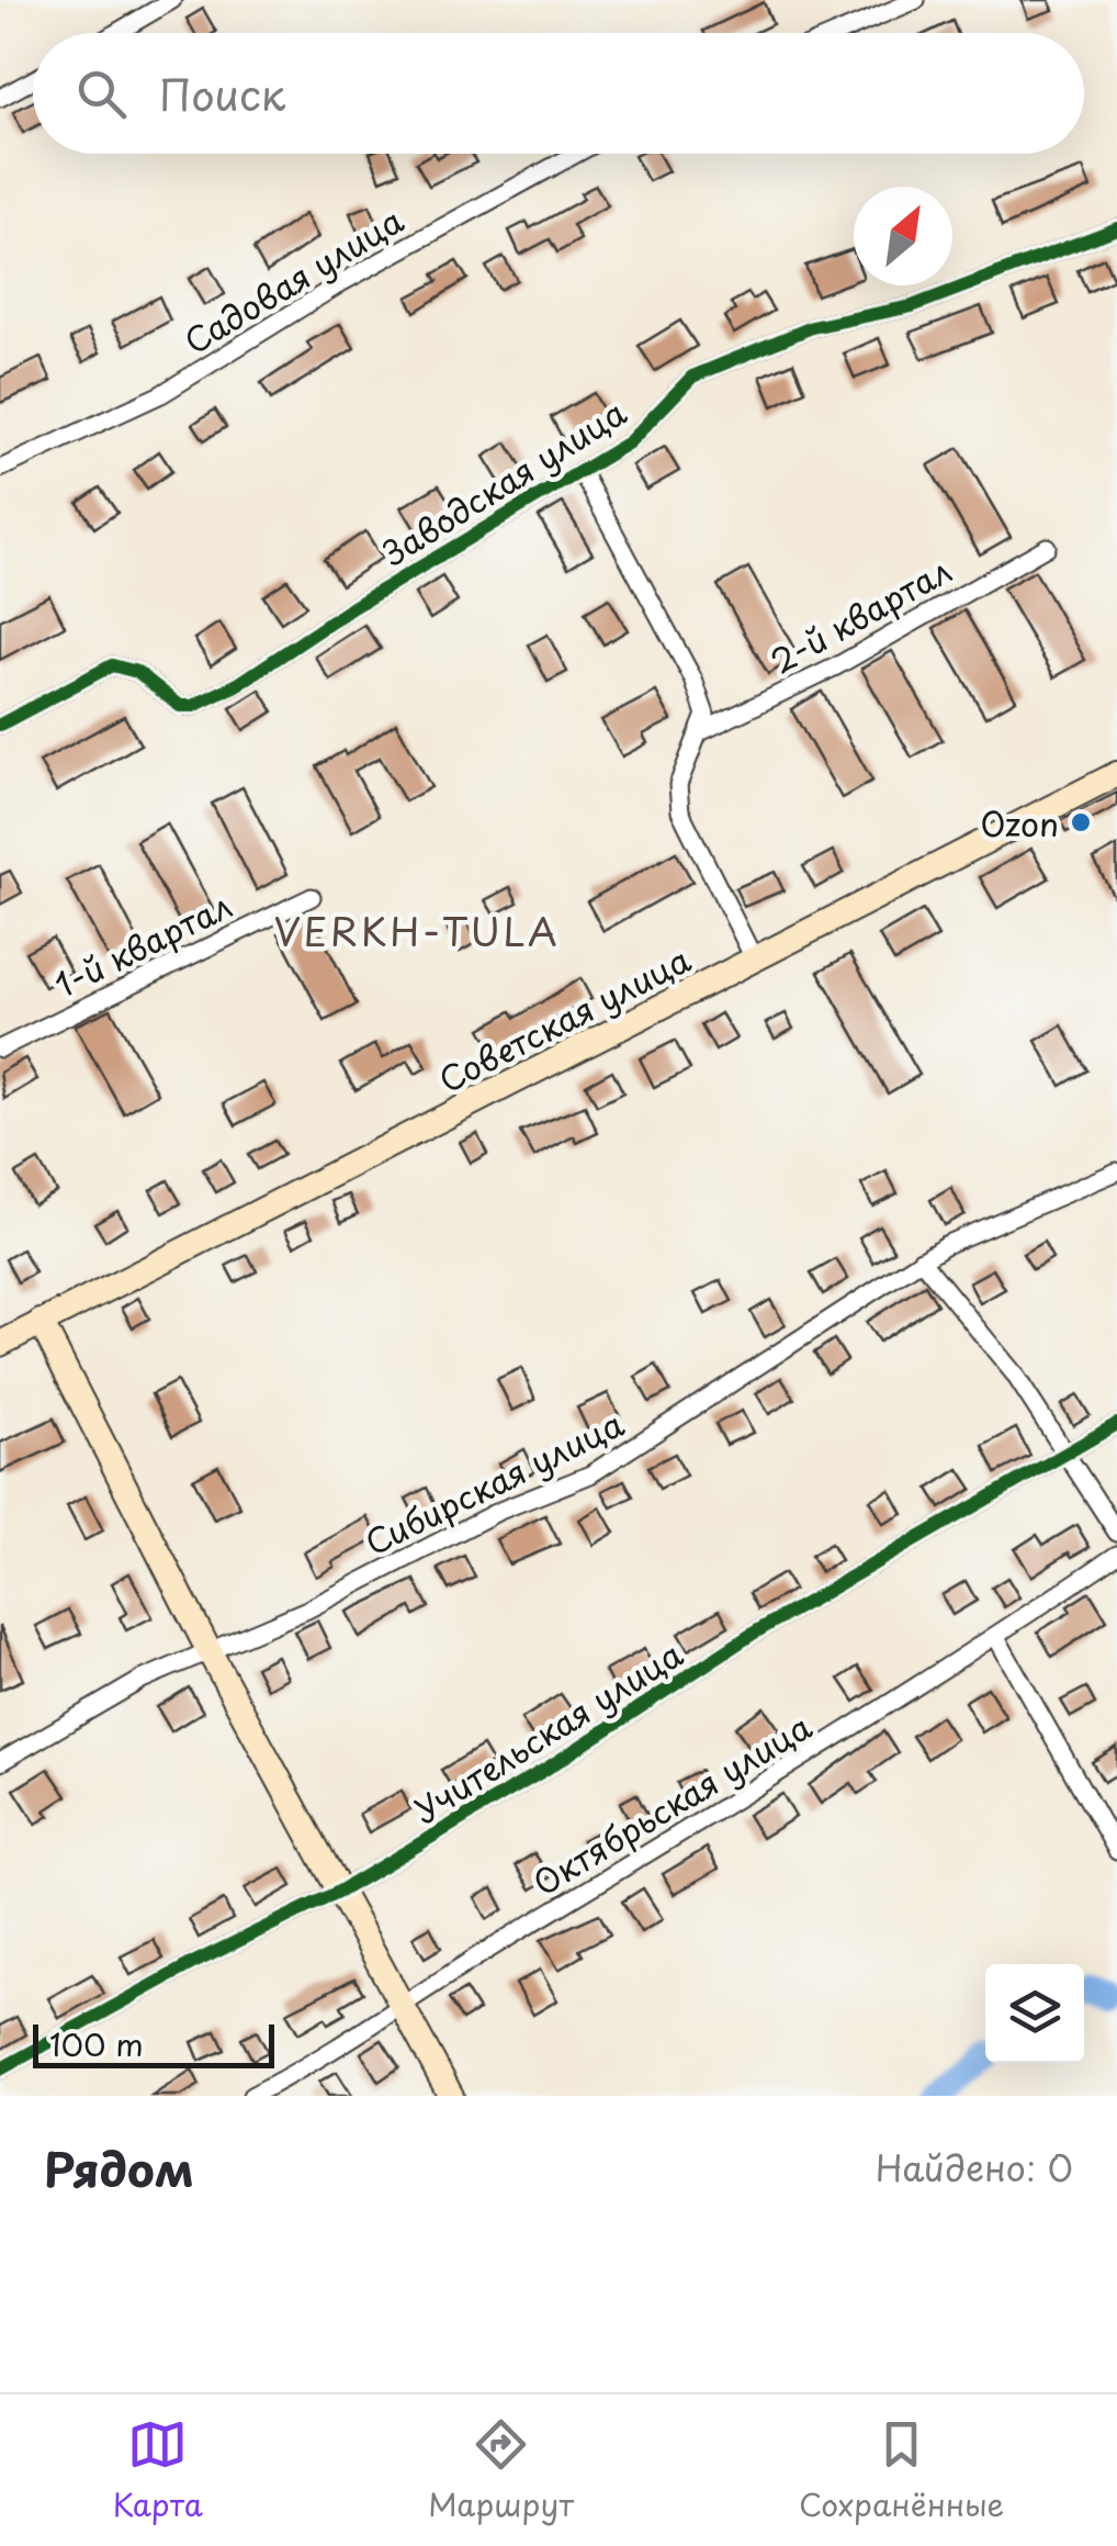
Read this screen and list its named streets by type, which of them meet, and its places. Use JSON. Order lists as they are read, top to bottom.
{
  "streets": {
    "main road": ["Советская улица"],
    "street": [
      "Садовая улица",
      "Заводская улица",
      "2-й квартал",
      "1-й квартал",
      "Сибирская улица",
      "Учительская улица",
      "Октябрьская улица"
    ]
  },
  "districts": ["VERKH-TULA"],
  "places": ["Ozon"],
  "scale_bar": "100 m",
  "north": "top right",
  "page": {
    "search": "Поиск",
    "scale": "100 m",
    "heading": ["Рядом", "Найдено: 0"],
    "nav": ["Карта", "Маршрут", "Сохранённые"]
  }
}
